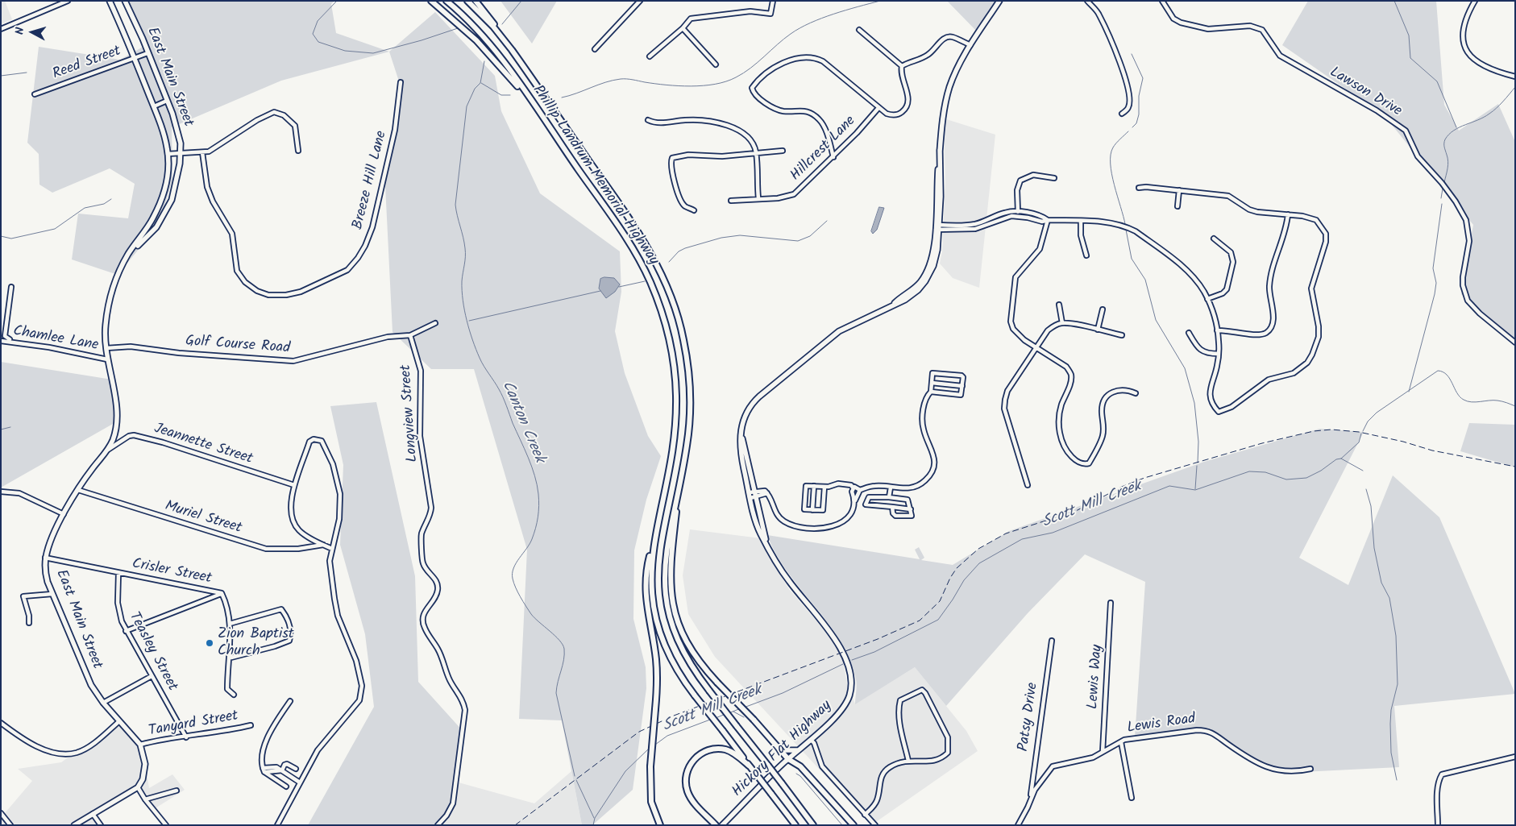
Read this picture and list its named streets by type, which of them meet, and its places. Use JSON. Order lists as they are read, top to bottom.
{
  "streets": {
    "highway": ["Phillip Landrum Memorial Highway"],
    "main road": ["East Main Street", "Hickory Flat Highway"],
    "street": [
      "Reed Street",
      "Lawson Drive",
      "Hillcrest Lane",
      "Breeze Hill Lane",
      "Chamlee Lane",
      "Golf Course Road",
      "Longview Street",
      "Jeannette Street",
      "Muriel Street",
      "Crisler Street",
      "Teasley Street",
      "Lewis Way",
      "Patsy Drive",
      "Tanyard Street",
      "Lewis Road"
    ]
  },
  "crossings": [
    ["Reed Street", "East Main Street"],
    ["East Main Street", "Chamlee Lane"],
    ["East Main Street", "Golf Course Road"],
    ["East Main Street", "Jeannette Street"],
    ["East Main Street", "Muriel Street"],
    ["East Main Street", "Crisler Street"],
    ["East Main Street", "Tanyard Street"],
    ["Golf Course Road", "Longview Street"],
    ["Crisler Street", "Teasley Street"],
    ["Teasley Street", "Tanyard Street"],
    ["Lewis Way", "Lewis Road"],
    ["Patsy Drive", "Lewis Road"]
  ],
  "water": ["Canton Creek", "Scott Mill Creek"],
  "places": ["Zion Baptist Church"],
  "north": "left"
}
